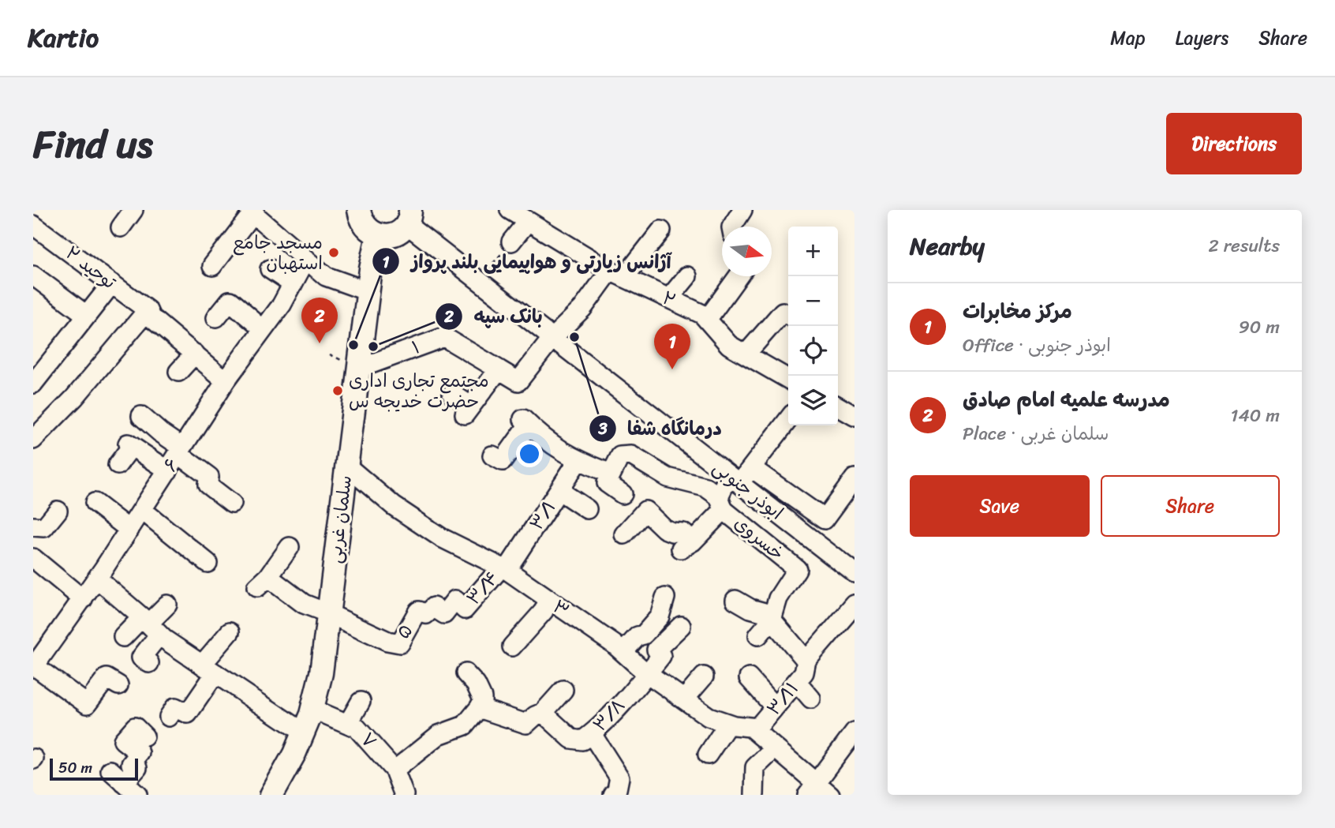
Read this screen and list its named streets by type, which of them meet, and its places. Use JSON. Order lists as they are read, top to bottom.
{
  "streets": {
    "main road": ["سلمان غربی"],
    "street": [
      "توحید ۲",
      "۲",
      "۱",
      "۶",
      "ابوذر جنوبی",
      "۳/۱",
      "خسروی",
      "۳/۴",
      "۳",
      "۵",
      "۳/۱۱",
      "۳/۸",
      "۷"
    ]
  },
  "crossings": [
    ["۱", "سلمان غربی"],
    ["۳/۱", "۳/۴"],
    ["۳/۱", "۳"],
    ["سلمان غربی", "۳"],
    ["سلمان غربی", "۵"],
    ["سلمان غربی", "۷"],
    ["۳/۴", "۳"],
    ["۳/۴", "۵"],
    ["۳", "۳/۱۱"],
    ["۳", "۳/۸"]
  ],
  "places": [
    "مسجد جامع استهبان",
    "درمانگاه شفا",
    "آژانس زیارتی و هواپیمایی بلند پرواز",
    "بانک سپه",
    "مجتمع تجاری اداری حضرت خدیجه س"
  ],
  "scale_bar": "50 m",
  "north": "right",
  "page": {
    "header": "Kartio",
    "nav": ["Map", "Layers", "Share"],
    "title": "Find us",
    "buttons": [
      "Directions",
      ["Save", "Share"]
    ],
    "heading": ["Nearby", "2 results"],
    "map_buttons": ["+", "−"],
    "list": [
      {
        "mark": "1",
        "name": "مرکز مخابرات",
        "note": "Office · ابوذر جنوبی",
        "value": "90 m"
      },
      {
        "mark": "2",
        "name": "مدرسه علمیه امام صادق",
        "note": "Place · سلمان غربی",
        "value": "140 m"
      }
    ],
    "pins": ["2", "1"],
    "scale": "50 m"
  }
}
